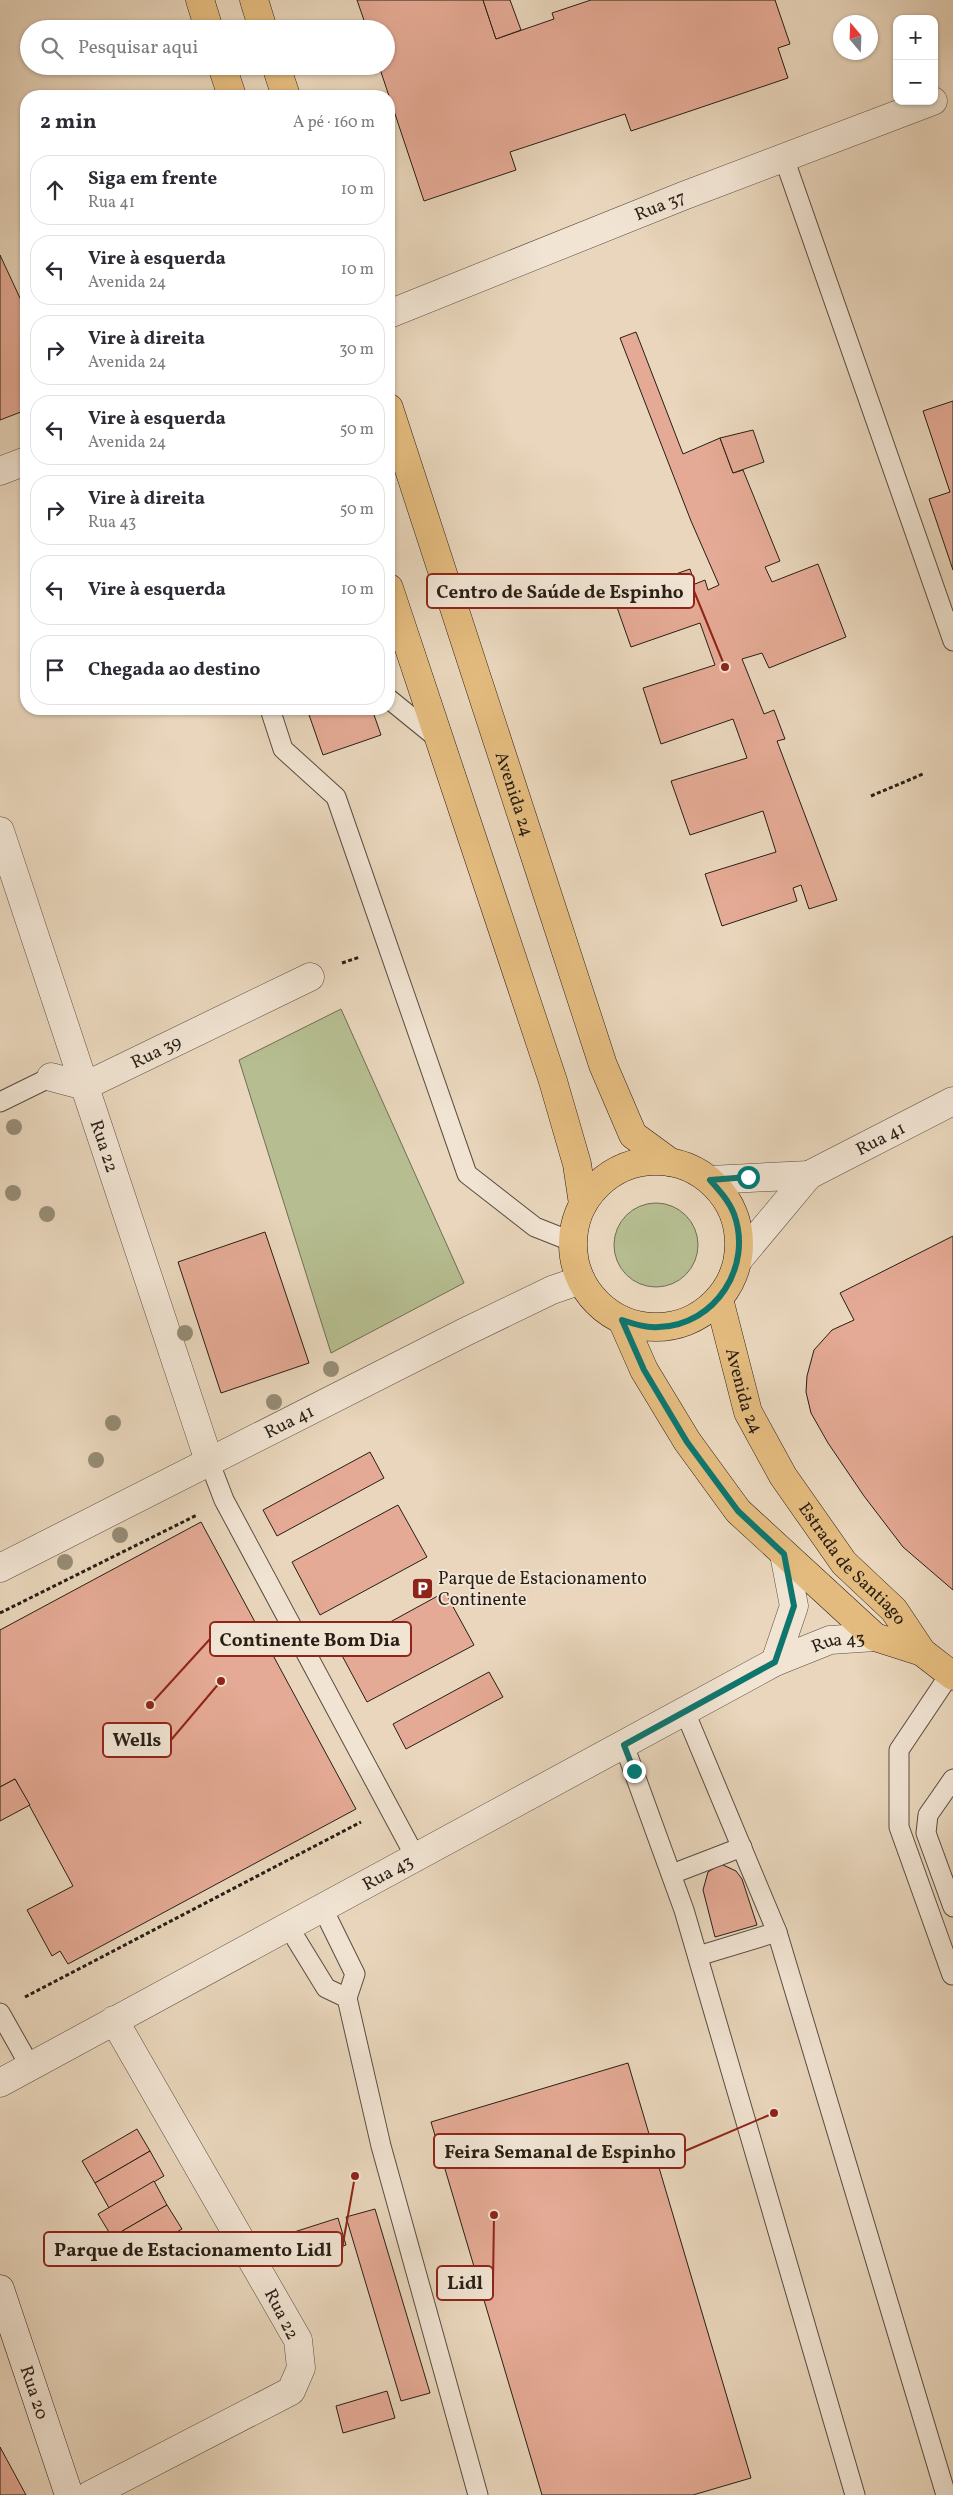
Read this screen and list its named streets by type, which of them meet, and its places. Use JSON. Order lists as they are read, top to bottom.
{
  "streets": {
    "main road": ["Avenida 24", "Estrada de Santiago"],
    "street": [
      "Rua 37",
      "Rua 39",
      "Rua 41",
      "Rua 22",
      "Rua 43",
      "Rua 20"
    ]
  },
  "crossings": [
    ["Avenida 24", "Rua 41"],
    ["Avenida 24", "Estrada de Santiago"],
    ["Rua 39", "Rua 22"],
    ["Rua 41", "Rua 22"],
    ["Rua 22", "Rua 43"],
    ["Estrada de Santiago", "Rua 43"]
  ],
  "places": {
    "other": [
      "Centro de Saúde de Espinho",
      "Wells",
      "Continente Bom Dia",
      "Feira Semanal de Espinho",
      "Parque de Estacionamento Lidl",
      "Lidl"
    ],
    "parking": ["Parque de Estacionamento Continente"]
  },
  "north": "top",
  "page": {
    "map_buttons": ["+", "−"],
    "search": "Pesquisar aqui",
    "heading": ["2 min", "A pé · 160 m"],
    "list": [
      ["Siga em frente", "Rua 41", "10 m"],
      ["Vire à esquerda", "Avenida 24", "10 m"],
      ["Vire à direita", "Avenida 24", "30 m"],
      ["Vire à esquerda", "Avenida 24", "50 m"],
      ["Vire à direita", "Rua 43", "50 m"],
      ["Vire à esquerda", "10 m"],
      "Chegada ao destino"
    ]
  }
}
